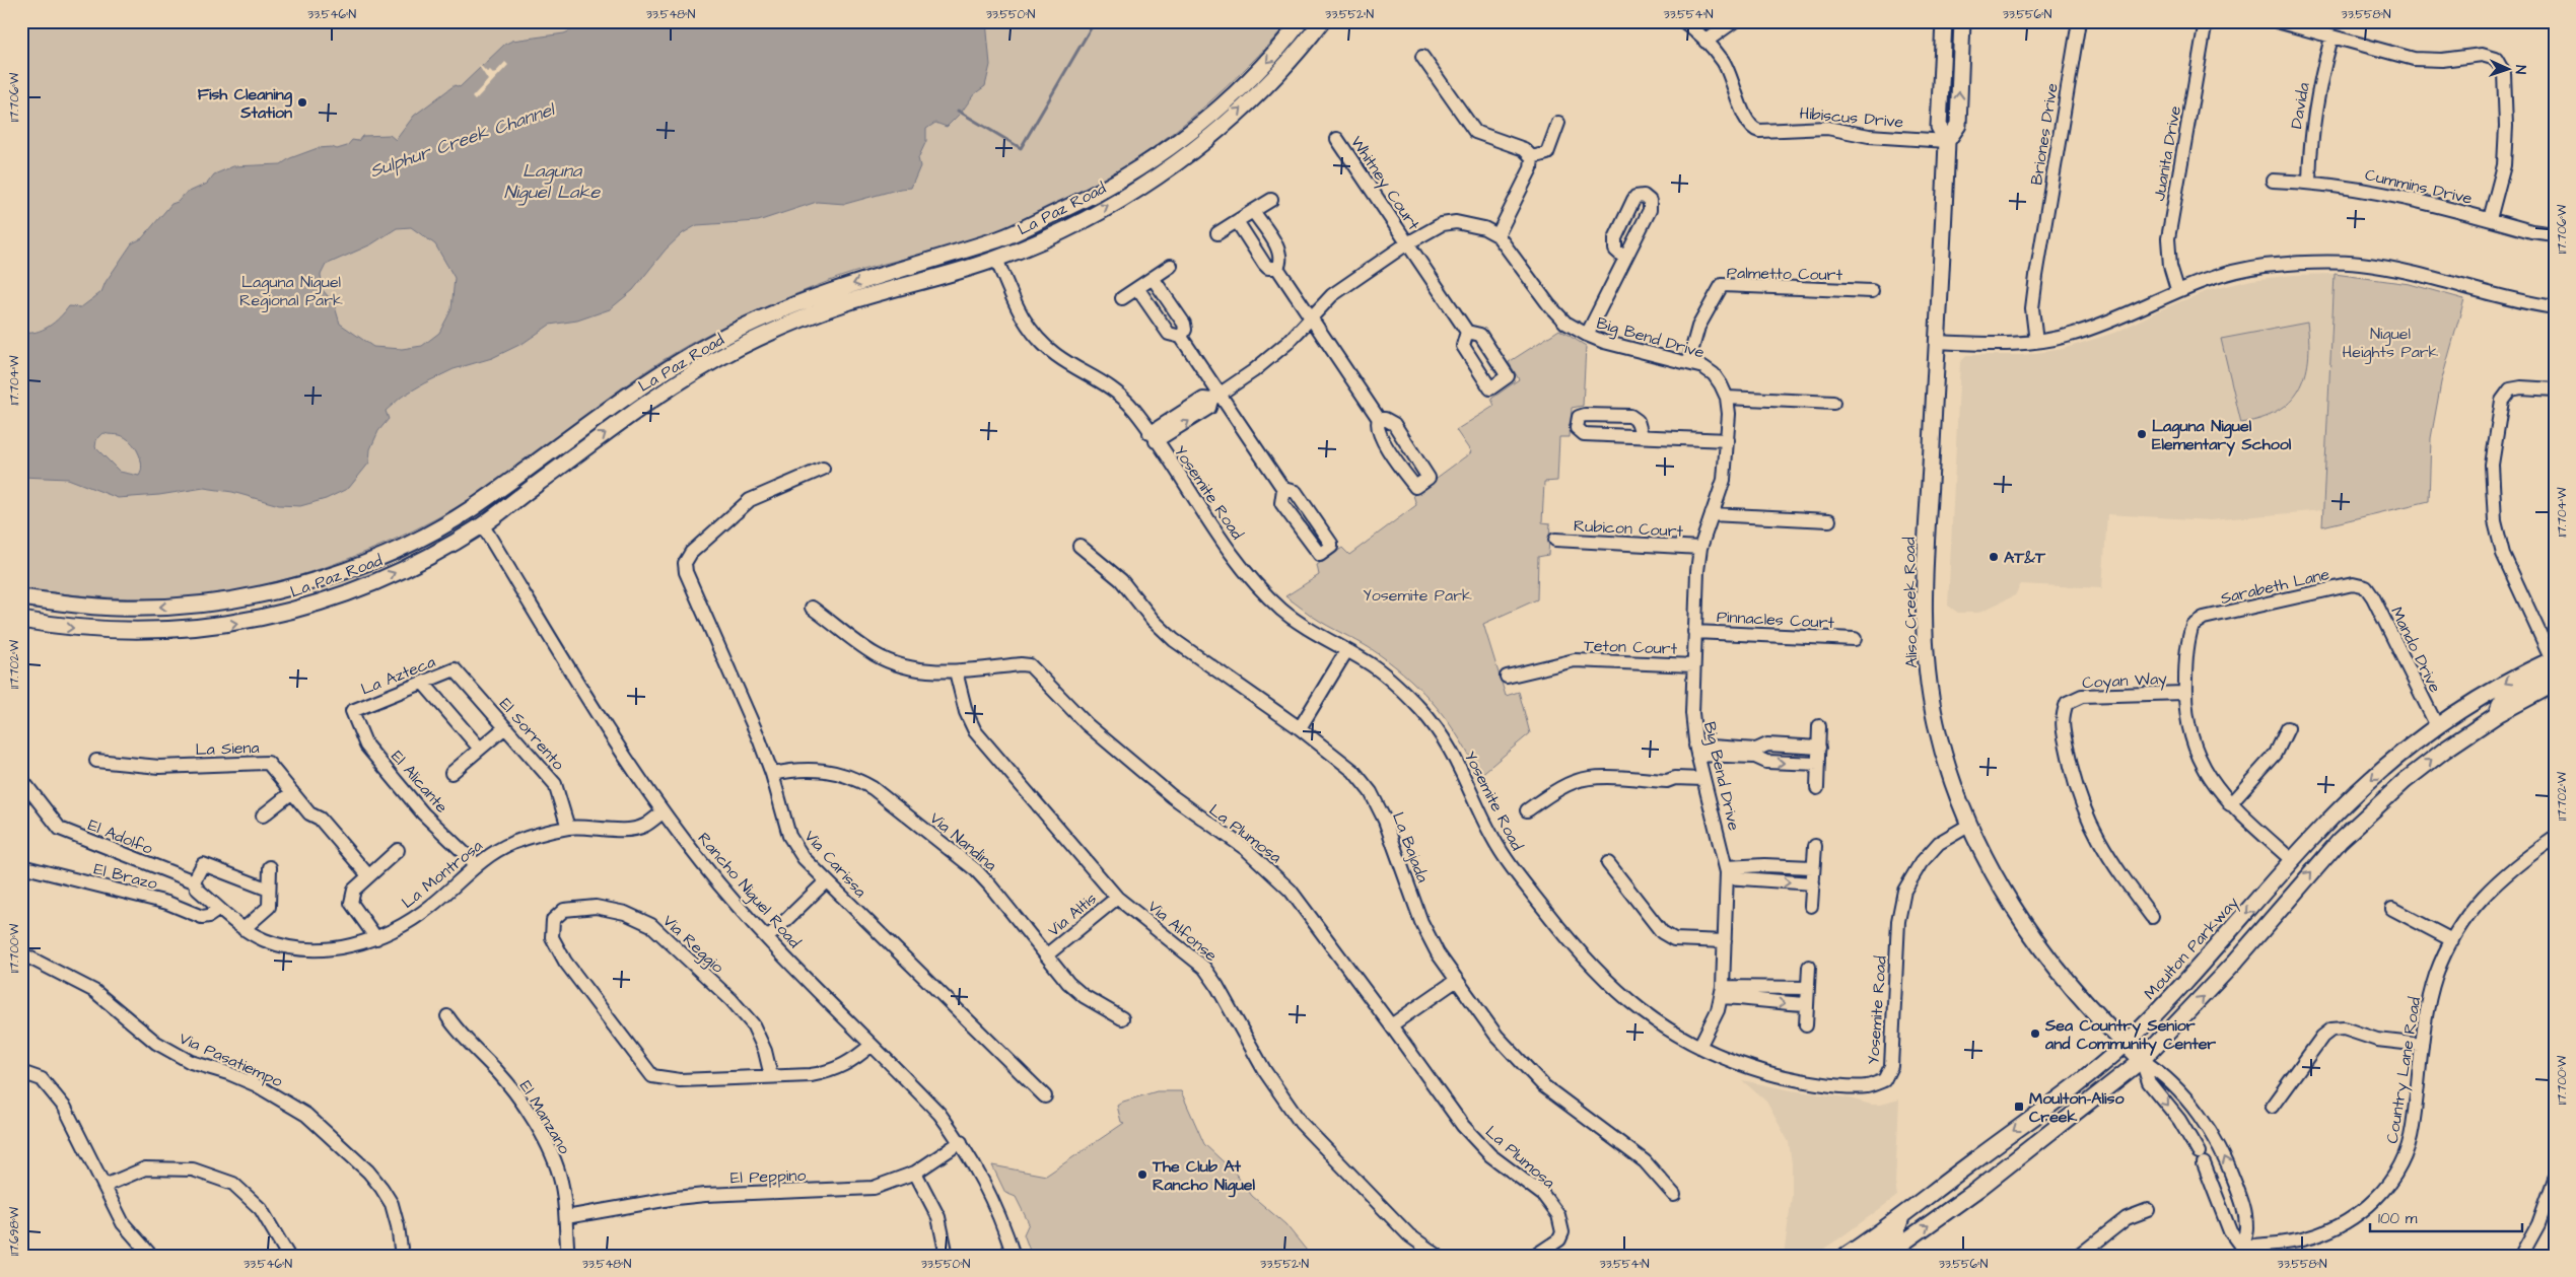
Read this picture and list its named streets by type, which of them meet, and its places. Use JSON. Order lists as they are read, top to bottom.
{
  "streets": {
    "main road": ["La Paz Road", "Aliso Creek Road", "Moulton Parkway"],
    "street": [
      "Davida",
      "Hibiscus Drive",
      "Briones Drive",
      "Juanita Drive",
      "Whitney Court",
      "Cummins Drive",
      "Palmetto Court",
      "Big Bend Drive",
      "Yosemite Road",
      "Rubicon Court",
      "Sarabeth Lane",
      "Pinnacles Court",
      "Teton Court",
      "Mando Drive",
      "La Azteca",
      "Coyan Way",
      "El Sorrento",
      "La Siena",
      "El Alicante",
      "La Plumosa",
      "El Adolfo",
      "Via Nandina",
      "La Bajada",
      "Via Carissa",
      "La Montrosa",
      "El Brazo",
      "Rancho Niguel Road",
      "Via Altis",
      "Via Alfonse",
      "Via Reggio",
      "Via Pasatiempo",
      "Country Lane Road",
      "El Manzano",
      "El Peppino"
    ]
  },
  "crossings": [
    ["Davida", "Cummins Drive"],
    ["Hibiscus Drive", "Aliso Creek Road"],
    ["La Paz Road", "Yosemite Road"],
    ["La Paz Road", "Rancho Niguel Road"],
    ["Palmetto Court", "Big Bend Drive"],
    ["Big Bend Drive", "Yosemite Road"],
    ["Big Bend Drive", "Rubicon Court"],
    ["Big Bend Drive", "Pinnacles Court"],
    ["Big Bend Drive", "Teton Court"],
    ["Yosemite Road", "Aliso Creek Road"],
    ["Sarabeth Lane", "Mando Drive"],
    ["Sarabeth Lane", "Coyan Way"],
    ["Aliso Creek Road", "Moulton Parkway"],
    ["Aliso Creek Road", "Country Lane Road"],
    ["Mando Drive", "Moulton Parkway"],
    ["La Azteca", "El Sorrento"],
    ["La Azteca", "El Alicante"],
    ["El Sorrento", "La Montrosa"],
    ["El Alicante", "La Montrosa"],
    ["La Plumosa", "Via Alfonse"],
    ["El Adolfo", "La Montrosa"],
    ["El Adolfo", "El Brazo"],
    ["Via Nandina", "Via Carissa"],
    ["Via Nandina", "Via Altis"],
    ["La Montrosa", "El Brazo"],
    ["La Montrosa", "Rancho Niguel Road"],
    ["Rancho Niguel Road", "Via Reggio"],
    ["Rancho Niguel Road", "El Peppino"],
    ["Via Altis", "Via Alfonse"],
    ["El Manzano", "El Peppino"]
  ],
  "water": ["Sulphur Creek Channel", "Laguna Niguel Lake"],
  "parks": ["Laguna Niguel Regional Park", "Niguel Heights Park", "Yosemite Park"],
  "places": {
    "other": [
      "Fish Cleaning Station",
      "Laguna Niguel Elementary School",
      "AT&T",
      "Sea Country Senior and Community Center",
      "The Club At Rancho Niguel"
    ],
    "transit": ["Moulton-Aliso Creek"]
  },
  "scale_bar": "100 m",
  "north": "right",
  "coordinates": [
    "33.546°N",
    "33.548°N",
    "33.550°N",
    "33.552°N",
    "33.554°N",
    "33.556°N",
    "33.558°N",
    "117.706°W",
    "117.704°W",
    "117.702°W",
    "117.700°W",
    "117.698°W"
  ]
}
